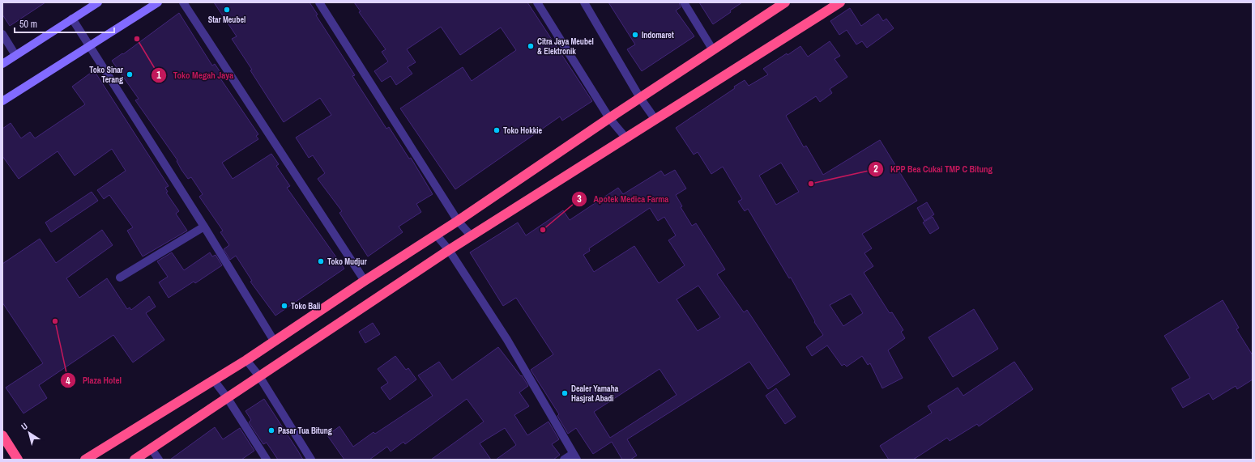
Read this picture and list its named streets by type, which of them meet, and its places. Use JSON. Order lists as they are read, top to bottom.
{
  "places": [
    "Star Meubel",
    "Indomaret",
    "Toko Megah Jaya",
    "Citra Jaya Meubel & Elektronik",
    "Toko Sinar Terang",
    "Toko Hokkie",
    "KPP Bea Cukai TMP C Bitung",
    "Apotek Medica Farma",
    "Toko Mudjur",
    "Toko Bali",
    "Plaza Hotel",
    "Dealer Yamaha Hasjrat Abadi",
    "Pasar Tua Bitung"
  ],
  "scale_bar": "50 m",
  "north": "top left"
}
